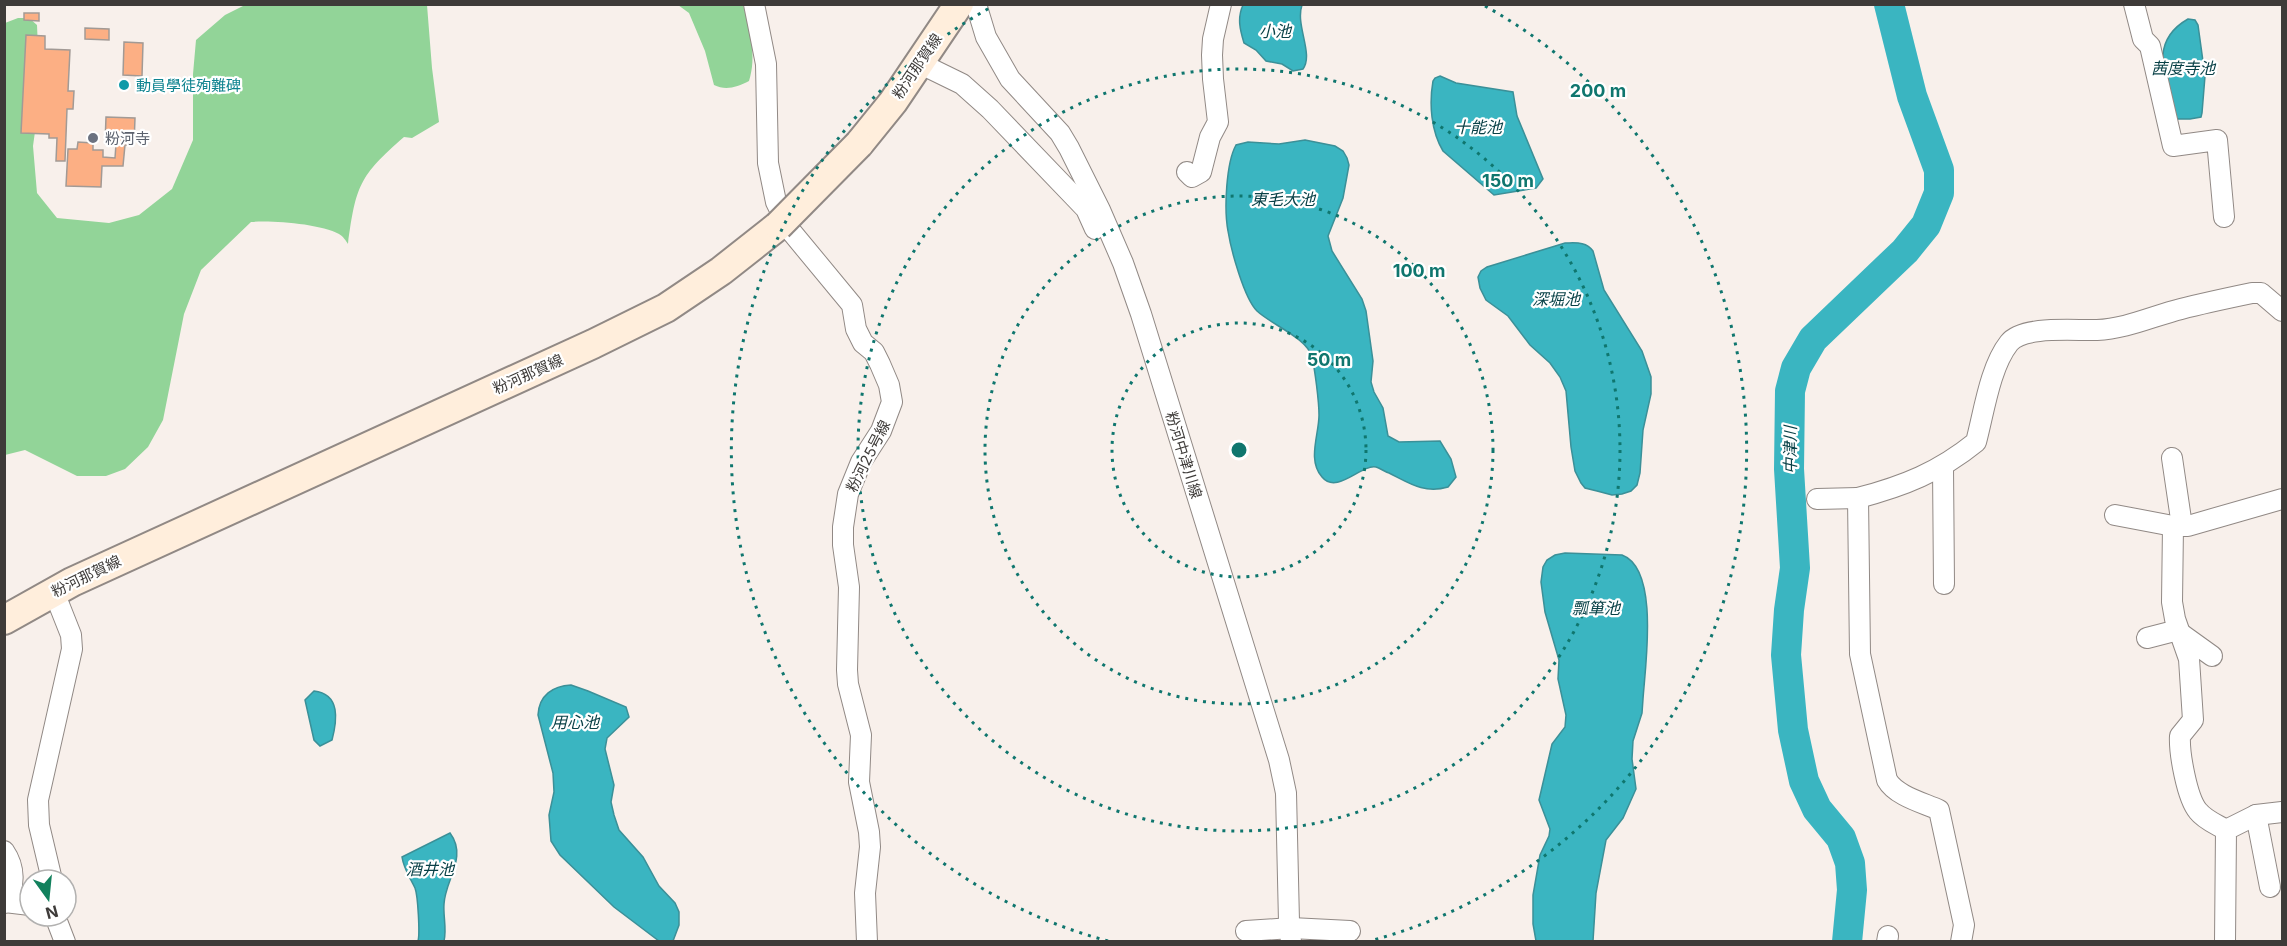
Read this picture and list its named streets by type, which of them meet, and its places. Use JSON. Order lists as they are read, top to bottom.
{
  "streets": {
    "main road": ["粉河那賀線"],
    "street": ["粉河中津川線", "粉河25号線"]
  },
  "water": [
    "小池",
    "茜度寺池",
    "十能池",
    "東毛大池",
    "深堀池",
    "中津川",
    "瓢箪池",
    "用心池",
    "酒井池"
  ],
  "places": ["動員學徒殉難碑", "粉河寺"],
  "north": "bottom",
  "rings": [
    "200 m",
    "150 m",
    "100 m",
    "50 m"
  ]
}
